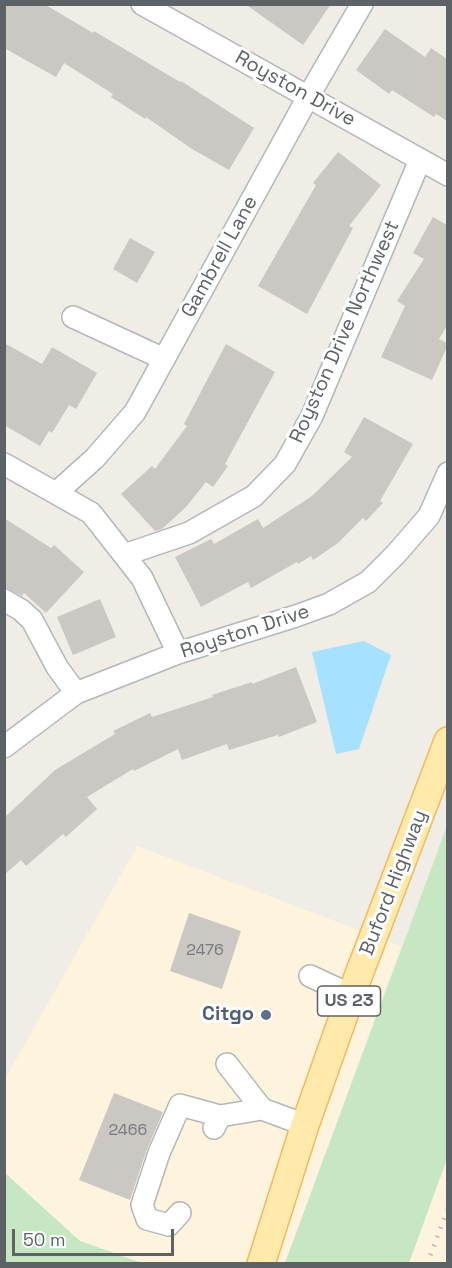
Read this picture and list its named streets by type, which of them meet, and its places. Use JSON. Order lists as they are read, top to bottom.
{
  "streets": {
    "main road": ["Buford Highway", "US 23"],
    "street": ["Royston Drive", "Gambrell Lane", "Royston Drive Northwest"]
  },
  "crossings": [
    ["Royston Drive", "Gambrell Lane"],
    ["Royston Drive", "Royston Drive Northwest"]
  ],
  "places": ["Citgo"],
  "house_numbers": ["2476", "2466"],
  "scale_bar": "50 m"
}
